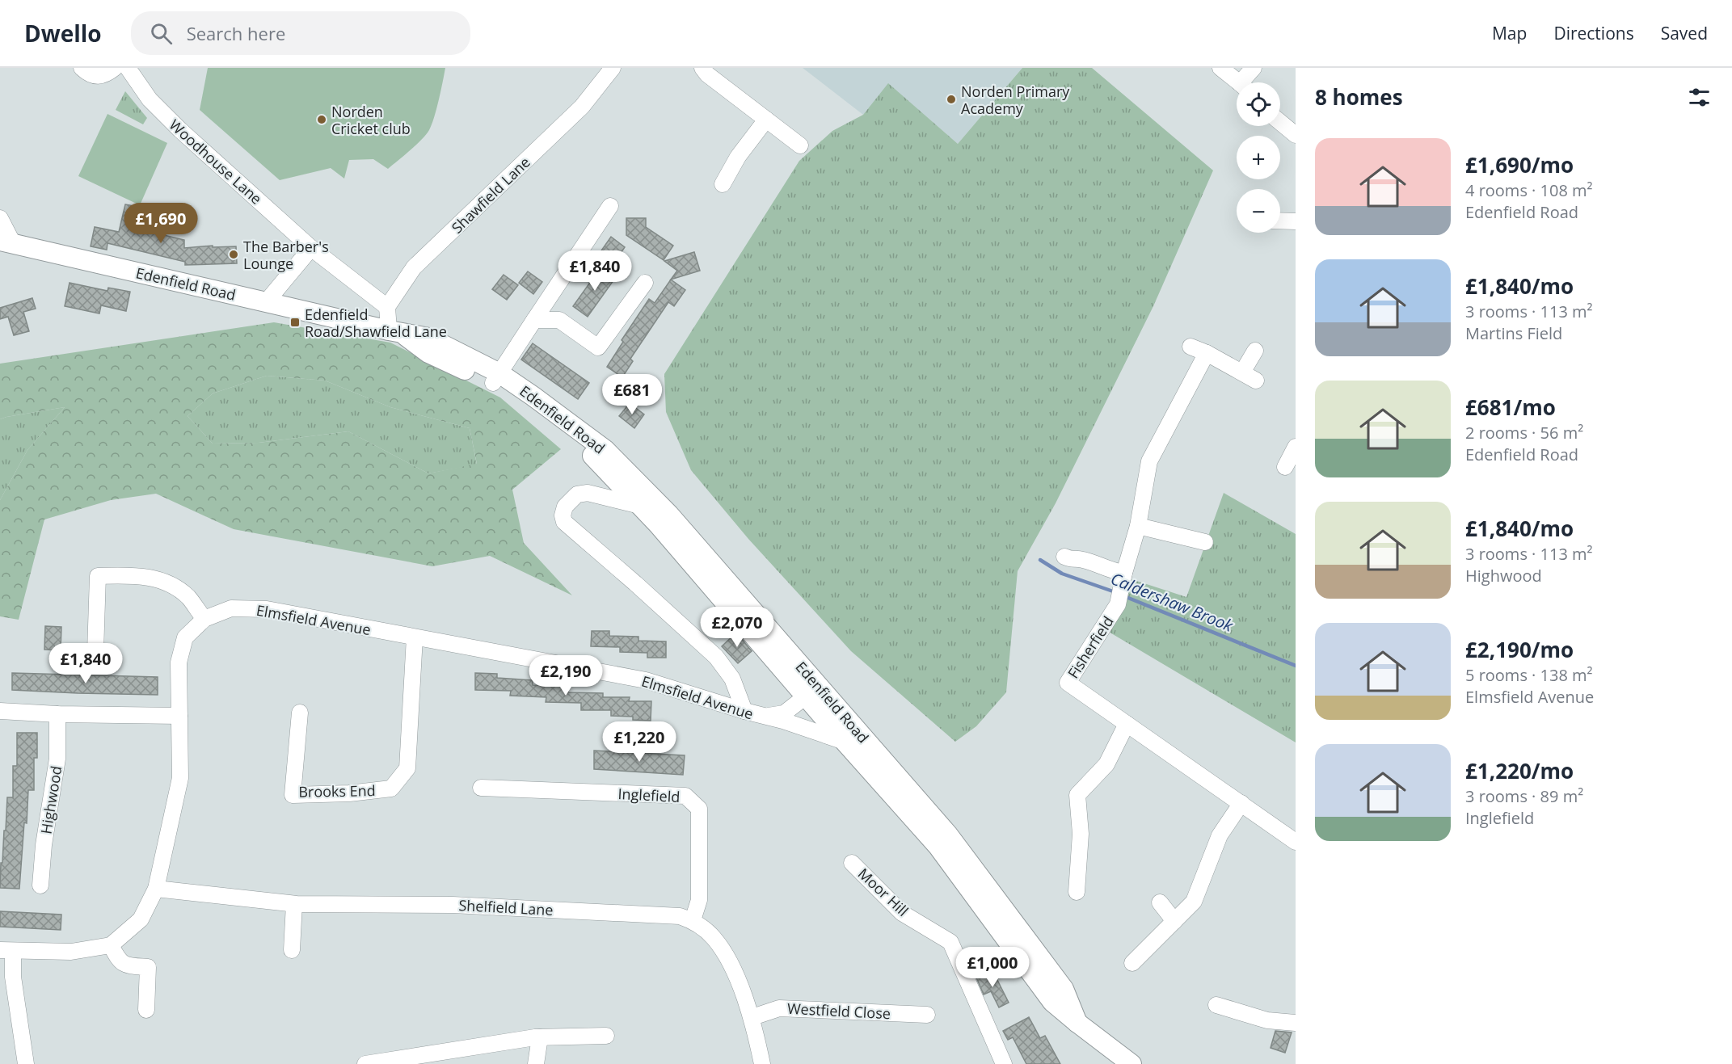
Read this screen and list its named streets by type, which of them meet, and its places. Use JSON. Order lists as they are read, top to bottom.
{
  "streets": {
    "main road": ["Edenfield Road"],
    "street": [
      "Woodhouse Lane",
      "Shawfield Lane",
      "Elmsfield Avenue",
      "Fisherfield",
      "Brooks End",
      "Inglefield",
      "Highwood",
      "Moor Hill",
      "Shelfield Lane",
      "Westfield Close"
    ]
  },
  "crossings": [
    ["Woodhouse Lane", "Shawfield Lane"],
    ["Edenfield Road", "Elmsfield Avenue"],
    ["Elmsfield Avenue", "Brooks End"],
    ["Elmsfield Avenue", "Shelfield Lane"],
    ["Inglefield", "Shelfield Lane"],
    ["Shelfield Lane", "Westfield Close"]
  ],
  "water": ["Caldershaw Brook"],
  "places": {
    "other": ["Norden Primary Academy", "Norden Cricket club", "The Barber's Lounge"],
    "transit": ["Edenfield Road/Shawfield Lane"]
  },
  "page": {
    "header": "Dwello",
    "search": "Search here",
    "nav": ["Map", "Directions", "Saved"],
    "heading": "8 homes",
    "map_buttons": ["+", "−"],
    "list": [
      {
        "name": "£1,690/mo",
        "note": "4 rooms · 108 m² · Edenfield Road"
      },
      {
        "name": "£1,840/mo",
        "note": "3 rooms · 113 m² · Martins Field"
      },
      {
        "name": "£681/mo",
        "note": "2 rooms · 56 m² · Edenfield Road"
      },
      {
        "name": "£1,840/mo",
        "note": "3 rooms · 113 m² · Highwood"
      },
      {
        "name": "£2,190/mo",
        "note": "5 rooms · 138 m² · Elmsfield Avenue"
      },
      {
        "name": "£1,220/mo",
        "note": "3 rooms · 89 m² · Inglefield"
      }
    ],
    "price": [
      "£1,690",
      "£1,840",
      "£681",
      "£2,070",
      "£1,840",
      "£2,190",
      "£1,220",
      "£1,000"
    ]
  }
}
